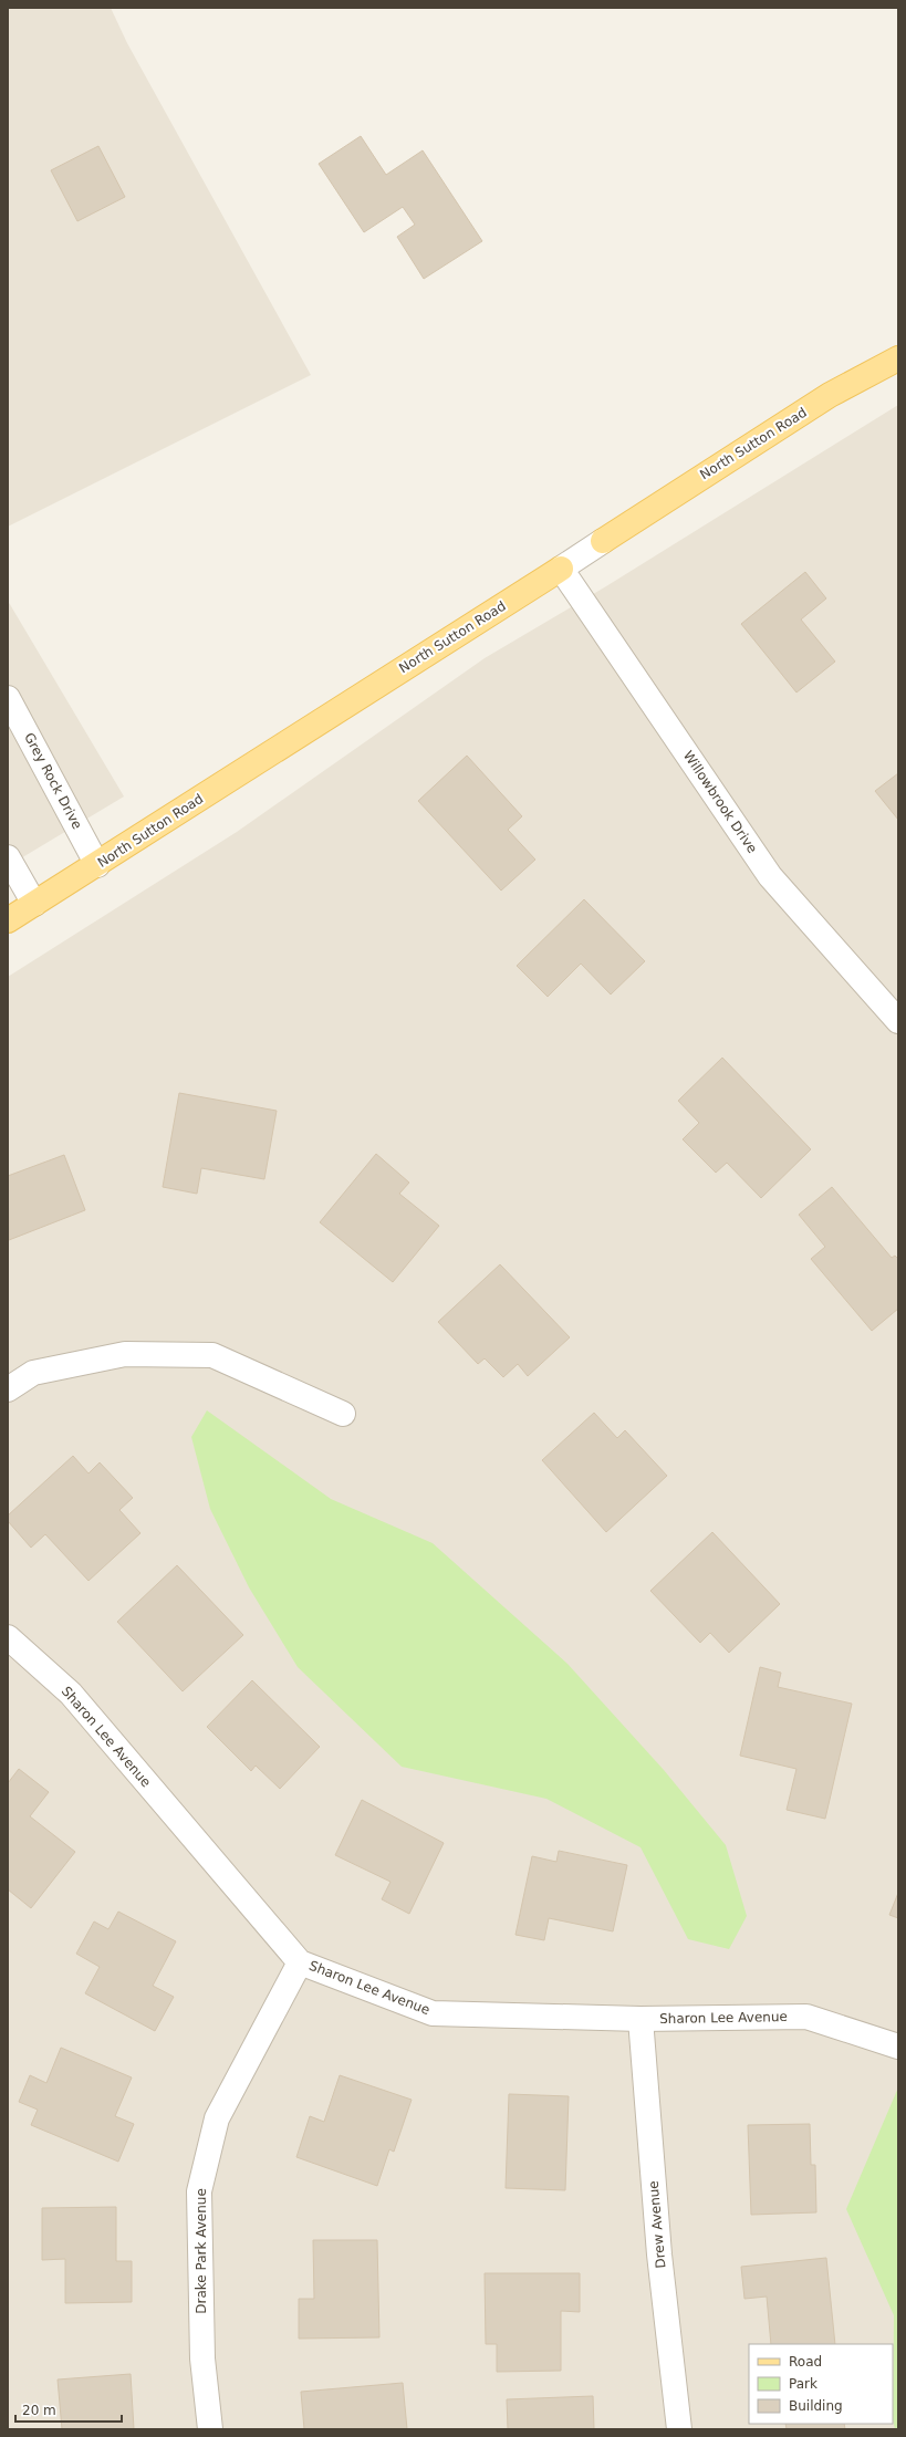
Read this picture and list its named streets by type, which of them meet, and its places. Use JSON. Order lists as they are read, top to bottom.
{
  "streets": {
    "main road": ["North Sutton Road"],
    "street": [
      "Grey Rock Drive",
      "Willowbrook Drive",
      "Sharon Lee Avenue",
      "Drew Avenue",
      "Drake Park Avenue"
    ]
  },
  "crossings": [
    ["North Sutton Road", "Grey Rock Drive"],
    ["North Sutton Road", "Willowbrook Drive"],
    ["Sharon Lee Avenue", "Drew Avenue"],
    ["Sharon Lee Avenue", "Drake Park Avenue"]
  ],
  "legend": ["Road", "Park", "Building"],
  "scale_bar": "20 m"
}
